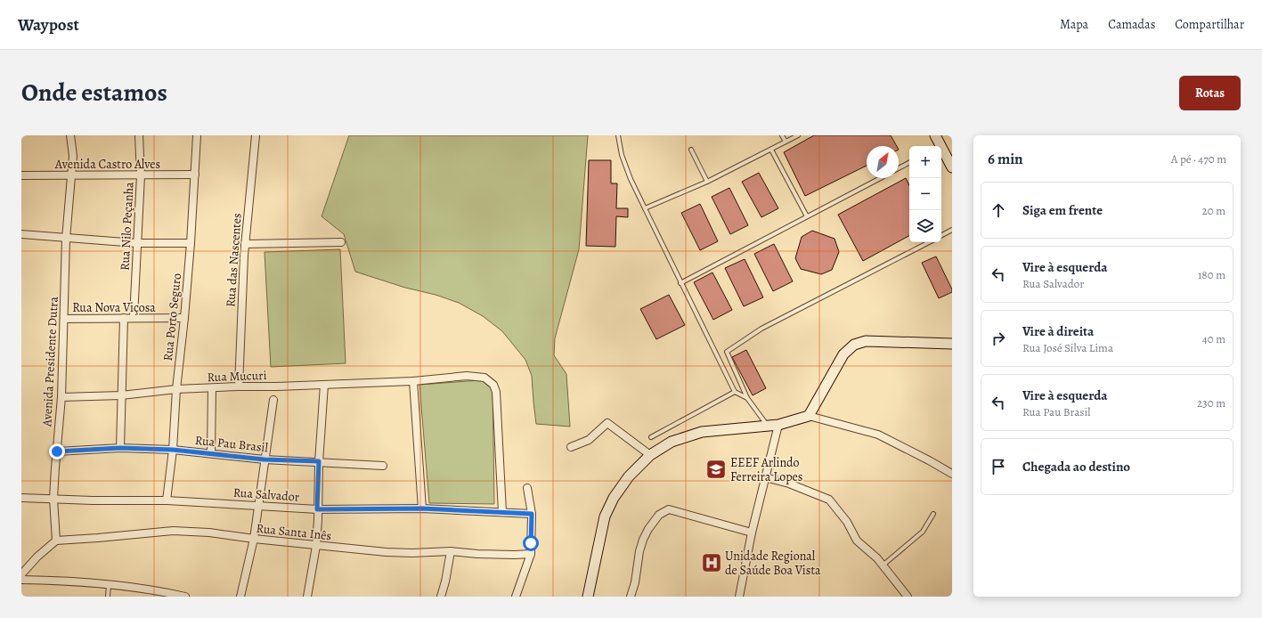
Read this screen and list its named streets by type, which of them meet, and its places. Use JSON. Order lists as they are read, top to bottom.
{
  "streets": {
    "street": [
      "Avenida Castro Alves",
      "Rua Nilo Peçanha",
      "Rua das Nascentes",
      "Rua Nova Viçosa",
      "Rua Porto Seguro",
      "Avenida Presidente Dutra",
      "Rua Mucuri",
      "Rua Pau Brasil",
      "Rua Salvador",
      "Rua Santa Inês"
    ]
  },
  "crossings": [
    ["Avenida Castro Alves", "Rua Nilo Peçanha"],
    ["Avenida Castro Alves", "Rua Porto Seguro"],
    ["Avenida Castro Alves", "Avenida Presidente Dutra"],
    ["Rua Nilo Peçanha", "Rua Nova Viçosa"],
    ["Rua das Nascentes", "Rua Mucuri"],
    ["Rua Nova Viçosa", "Rua Porto Seguro"],
    ["Rua Nova Viçosa", "Avenida Presidente Dutra"],
    ["Rua Porto Seguro", "Rua Mucuri"],
    ["Rua Porto Seguro", "Rua Pau Brasil"],
    ["Rua Porto Seguro", "Rua Salvador"],
    ["Avenida Presidente Dutra", "Rua Mucuri"],
    ["Avenida Presidente Dutra", "Rua Pau Brasil"],
    ["Avenida Presidente Dutra", "Rua Salvador"],
    ["Avenida Presidente Dutra", "Rua Santa Inês"],
    ["Rua Mucuri", "Rua Salvador"]
  ],
  "places": {
    "school or university": ["EEEF Arlindo Ferreira Lopes"],
    "hospital": ["Unidade Regional de Saúde Boa Vista"]
  },
  "north": "top right",
  "page": {
    "header": "Waypost",
    "nav": ["Mapa", "Camadas", "Compartilhar"],
    "title": "Onde estamos",
    "buttons": "Rotas",
    "heading": ["6 min", "A pé · 470 m"],
    "map_buttons": ["+", "−"],
    "list": [
      ["Siga em frente", "20 m"],
      ["Vire à esquerda", "Rua Salvador", "180 m"],
      ["Vire à direita", "Rua José Silva Lima", "40 m"],
      ["Vire à esquerda", "Rua Pau Brasil", "230 m"],
      "Chegada ao destino"
    ]
  }
}
